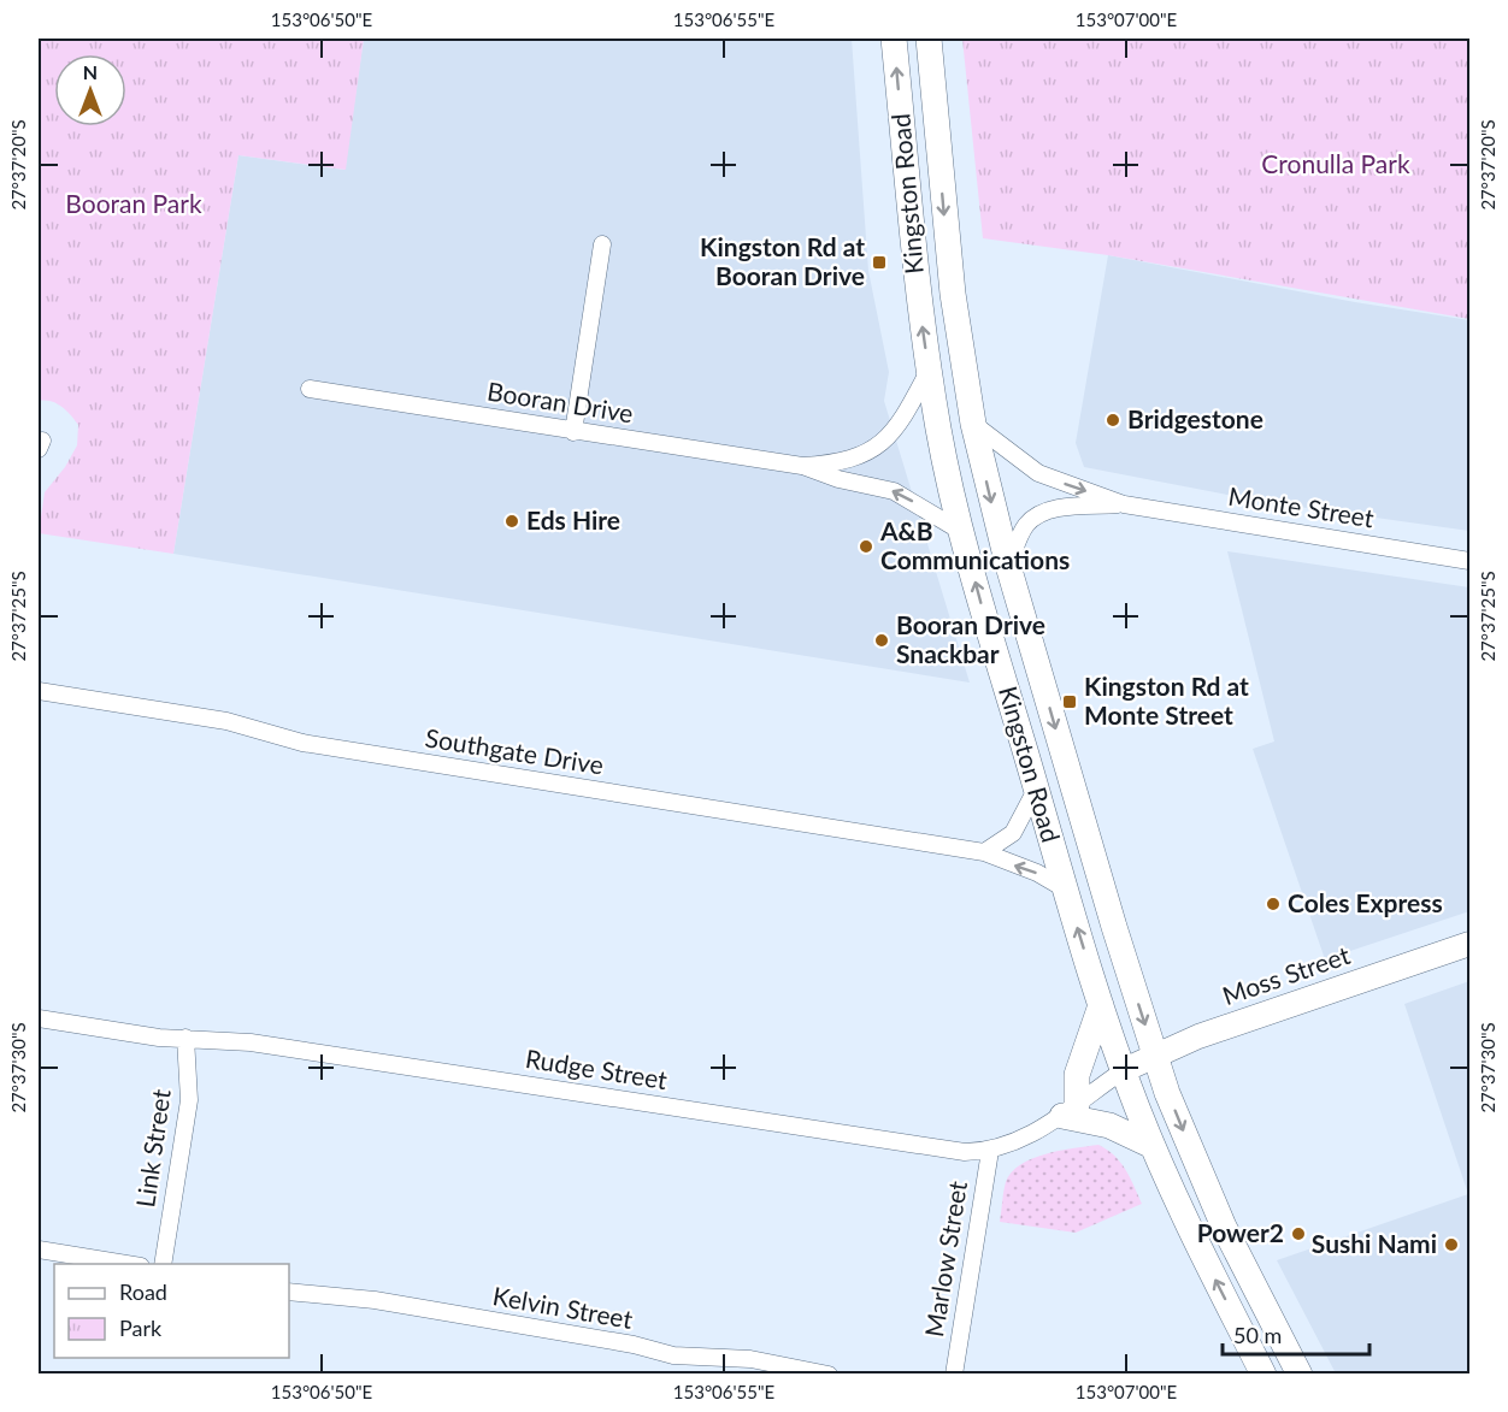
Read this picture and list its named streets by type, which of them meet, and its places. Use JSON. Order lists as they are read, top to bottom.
{
  "streets": {
    "main road": ["Kingston Road"],
    "street": [
      "Booran Drive",
      "Monte Street",
      "Southgate Drive",
      "Moss Street",
      "Rudge Street",
      "Link Street",
      "Marlow Street",
      "Kelvin Street"
    ]
  },
  "crossings": [
    ["Kingston Road", "Booran Drive"],
    ["Kingston Road", "Monte Street"],
    ["Kingston Road", "Southgate Drive"],
    ["Kingston Road", "Moss Street"],
    ["Kingston Road", "Rudge Street"],
    ["Moss Street", "Rudge Street"],
    ["Rudge Street", "Link Street"],
    ["Rudge Street", "Marlow Street"]
  ],
  "parks": ["Cronulla Park", "Booran Park"],
  "places": {
    "transit": ["Kingston Rd at Booran Drive", "Kingston Rd at Monte Street"],
    "other": [
      "Bridgestone",
      "Eds Hire",
      "A&B Communications",
      "Booran Drive Snackbar",
      "Coles Express",
      "Power2",
      "Sushi Nami"
    ]
  },
  "legend": ["Road", "Park"],
  "scale_bar": "50 m",
  "north": "top",
  "coordinates": [
    "153°06'50\"E",
    "153°06'55\"E",
    "153°07'00\"E",
    "27°37'20\"S",
    "27°37'25\"S",
    "27°37'30\"S"
  ]
}
